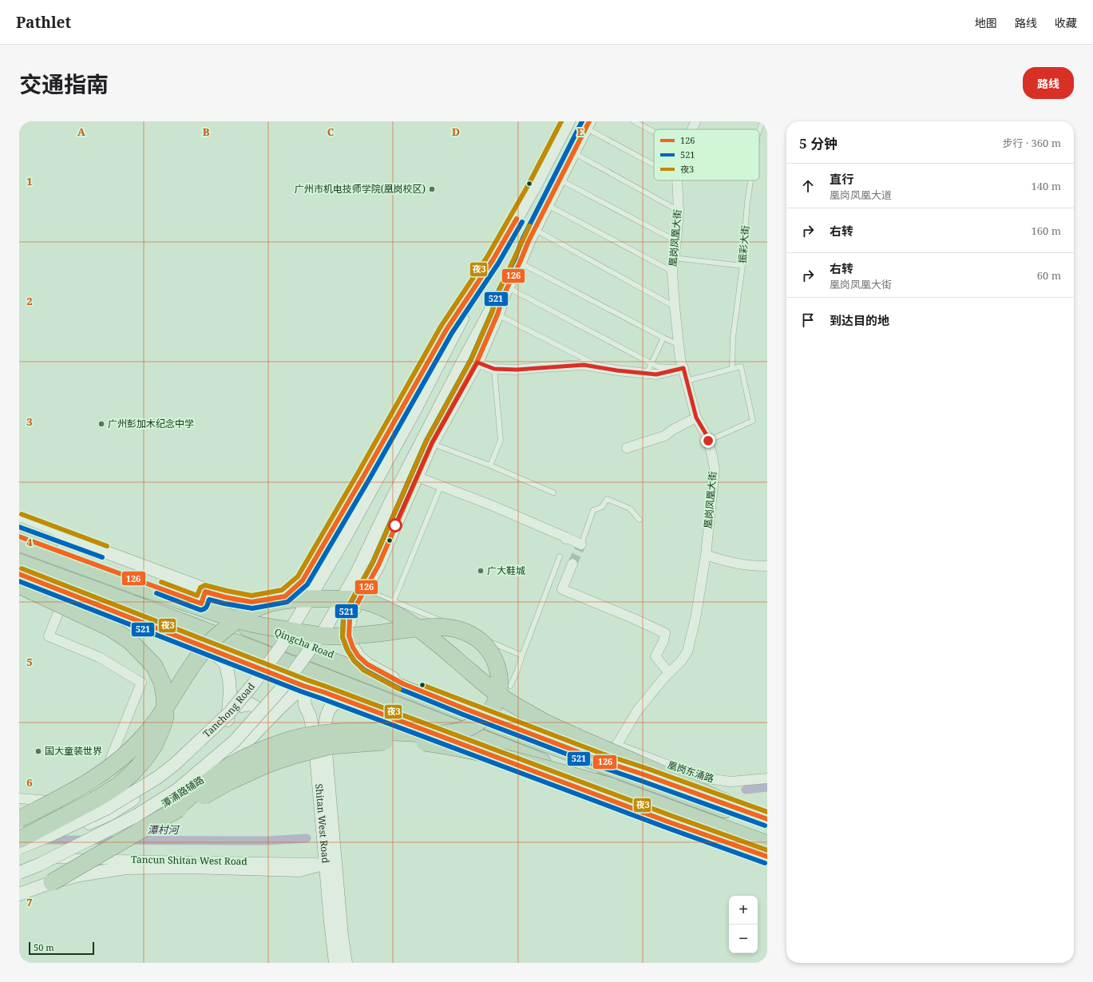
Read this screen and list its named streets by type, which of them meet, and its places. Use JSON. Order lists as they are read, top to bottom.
{
  "streets": {
    "main road": ["Qingcha Road"],
    "street": [
      "凰岗凤凰大街",
      "Tanchong Road",
      "凰岗东涌路",
      "潭涌路辅路",
      "Shitan West Road",
      "Tancun Shitan West Road"
    ],
    "lane": ["振彩大街"]
  },
  "crossings": [
    ["凰岗凤凰大街", "Qingcha Road"],
    ["凰岗凤凰大街", "凰岗东涌路"],
    ["潭涌路辅路", "Shitan West Road"],
    ["潭涌路辅路", "Tancun Shitan West Road"],
    ["Shitan West Road", "Tancun Shitan West Road"]
  ],
  "water": ["潭村河"],
  "places": [
    "广州市机电技师学院(凰岗校区)",
    "广州彭加木纪念中学",
    "广大鞋城",
    "国大童装世界"
  ],
  "lines": ["transit line 126", "transit line 521", "transit line 夜3"],
  "legend": ["126", "521", "夜3"],
  "scale_bar": "50 m",
  "page": {
    "header": "Pathlet",
    "nav": ["地图", "路线", "收藏"],
    "title": "交通指南",
    "buttons": "路线",
    "heading": ["5 分钟", "步行 · 360 m"],
    "list": [
      ["直行", "凰岗凤凰大道", "140 m"],
      ["右转", "160 m"],
      ["右转", "凰岗凤凰大街", "60 m"],
      "到达目的地"
    ],
    "map_buttons": ["+", "−"],
    "scale": "50 m"
  },
  "grid": {
    "columns": [
      "A",
      "B",
      "C",
      "D",
      "E"
    ],
    "rows": [
      "1",
      "2",
      "3",
      "4",
      "5",
      "6",
      "7"
    ]
  }
}
